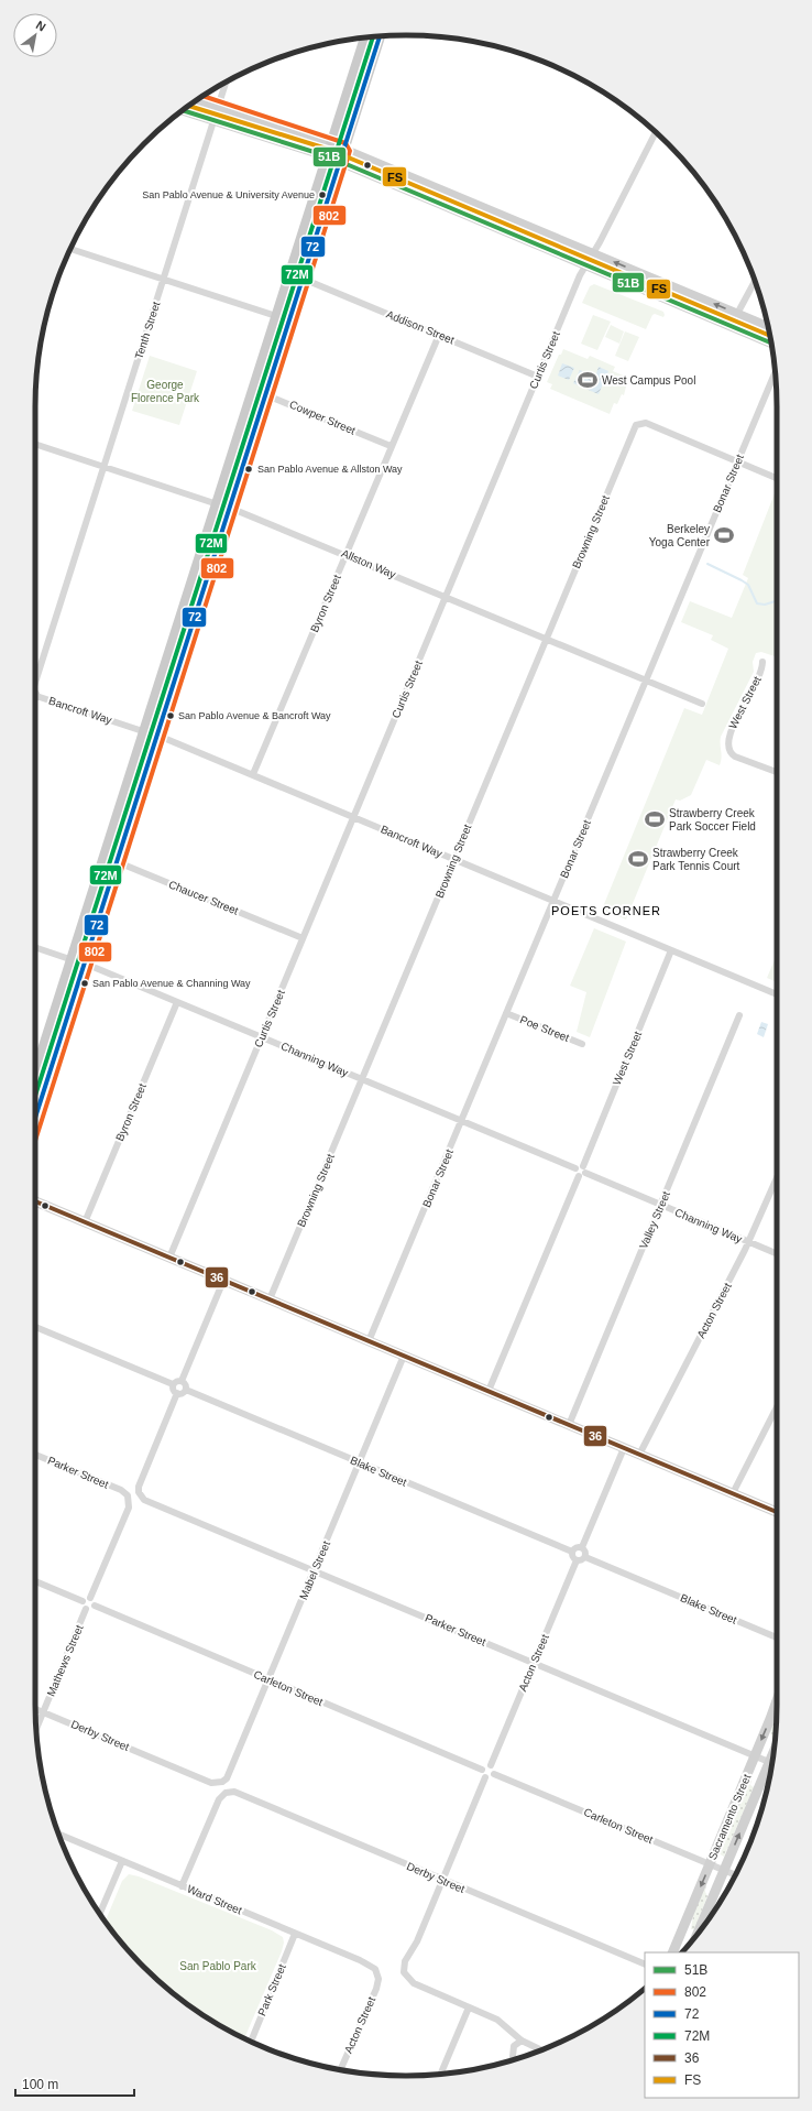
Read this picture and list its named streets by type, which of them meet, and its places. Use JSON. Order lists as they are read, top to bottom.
{
  "streets": {
    "street": [
      "Addison Street",
      "Tenth Street",
      "Curtis Street",
      "Cowper Street",
      "Bonar Street",
      "Browning Street",
      "Allston Way",
      "Byron Street",
      "West Street",
      "Bancroft Way",
      "Chaucer Street",
      "Poe Street",
      "Channing Way",
      "Valley Street",
      "Acton Street",
      "Blake Street",
      "Parker Street",
      "Mabel Street",
      "Mathews Street",
      "Carleton Street",
      "Derby Street",
      "Sacramento Street",
      "Ward Street",
      "Park Street"
    ]
  },
  "crossings": [
    ["Addison Street", "Curtis Street"],
    ["Addison Street", "Byron Street"],
    ["Tenth Street", "Allston Way"],
    ["Curtis Street", "Allston Way"],
    ["Curtis Street", "Bancroft Way"],
    ["Curtis Street", "Chaucer Street"],
    ["Curtis Street", "Channing Way"],
    ["Cowper Street", "Byron Street"],
    ["Bonar Street", "Browning Street"],
    ["Bonar Street", "Allston Way"],
    ["Bonar Street", "Bancroft Way"],
    ["Bonar Street", "Poe Street"],
    ["Bonar Street", "Channing Way"],
    ["Browning Street", "Allston Way"],
    ["Browning Street", "Bancroft Way"],
    ["Browning Street", "Channing Way"],
    ["Allston Way", "Byron Street"],
    ["Byron Street", "Bancroft Way"],
    ["Byron Street", "Channing Way"],
    ["West Street", "Bancroft Way"],
    ["West Street", "Channing Way"],
    ["Channing Way", "Valley Street"],
    ["Channing Way", "Acton Street"],
    ["Acton Street", "Blake Street"],
    ["Acton Street", "Parker Street"],
    ["Acton Street", "Carleton Street"],
    ["Acton Street", "Ward Street"],
    ["Blake Street", "Parker Street"],
    ["Blake Street", "Mabel Street"],
    ["Parker Street", "Mabel Street"],
    ["Parker Street", "Mathews Street"],
    ["Parker Street", "Carleton Street"],
    ["Parker Street", "Sacramento Street"],
    ["Mabel Street", "Carleton Street"],
    ["Mabel Street", "Derby Street"],
    ["Mathews Street", "Carleton Street"],
    ["Mathews Street", "Derby Street"],
    ["Carleton Street", "Sacramento Street"],
    ["Derby Street", "Ward Street"],
    ["Ward Street", "Park Street"]
  ],
  "districts": ["POETS CORNER"],
  "parks": ["George Florence Park", "San Pablo Park"],
  "places": {
    "other": [
      "San Pablo Avenue & University Avenue",
      "San Pablo Avenue & Allston Way",
      "San Pablo Avenue & Bancroft Way",
      "San Pablo Avenue & Channing Way"
    ],
    "sports": [
      "West Campus Pool",
      "Berkeley Yoga Center",
      "Strawberry Creek Park Soccer Field",
      "Strawberry Creek Park Tennis Court"
    ]
  },
  "lines": [
    "transit line 72",
    "transit line 72M",
    "transit line 802",
    "transit line FS",
    "transit line 51B",
    "transit line 36"
  ],
  "legend": [
    "51B",
    "802",
    "72",
    "72M",
    "36",
    "FS"
  ],
  "scale_bar": "100 m",
  "north": "top right"
}
